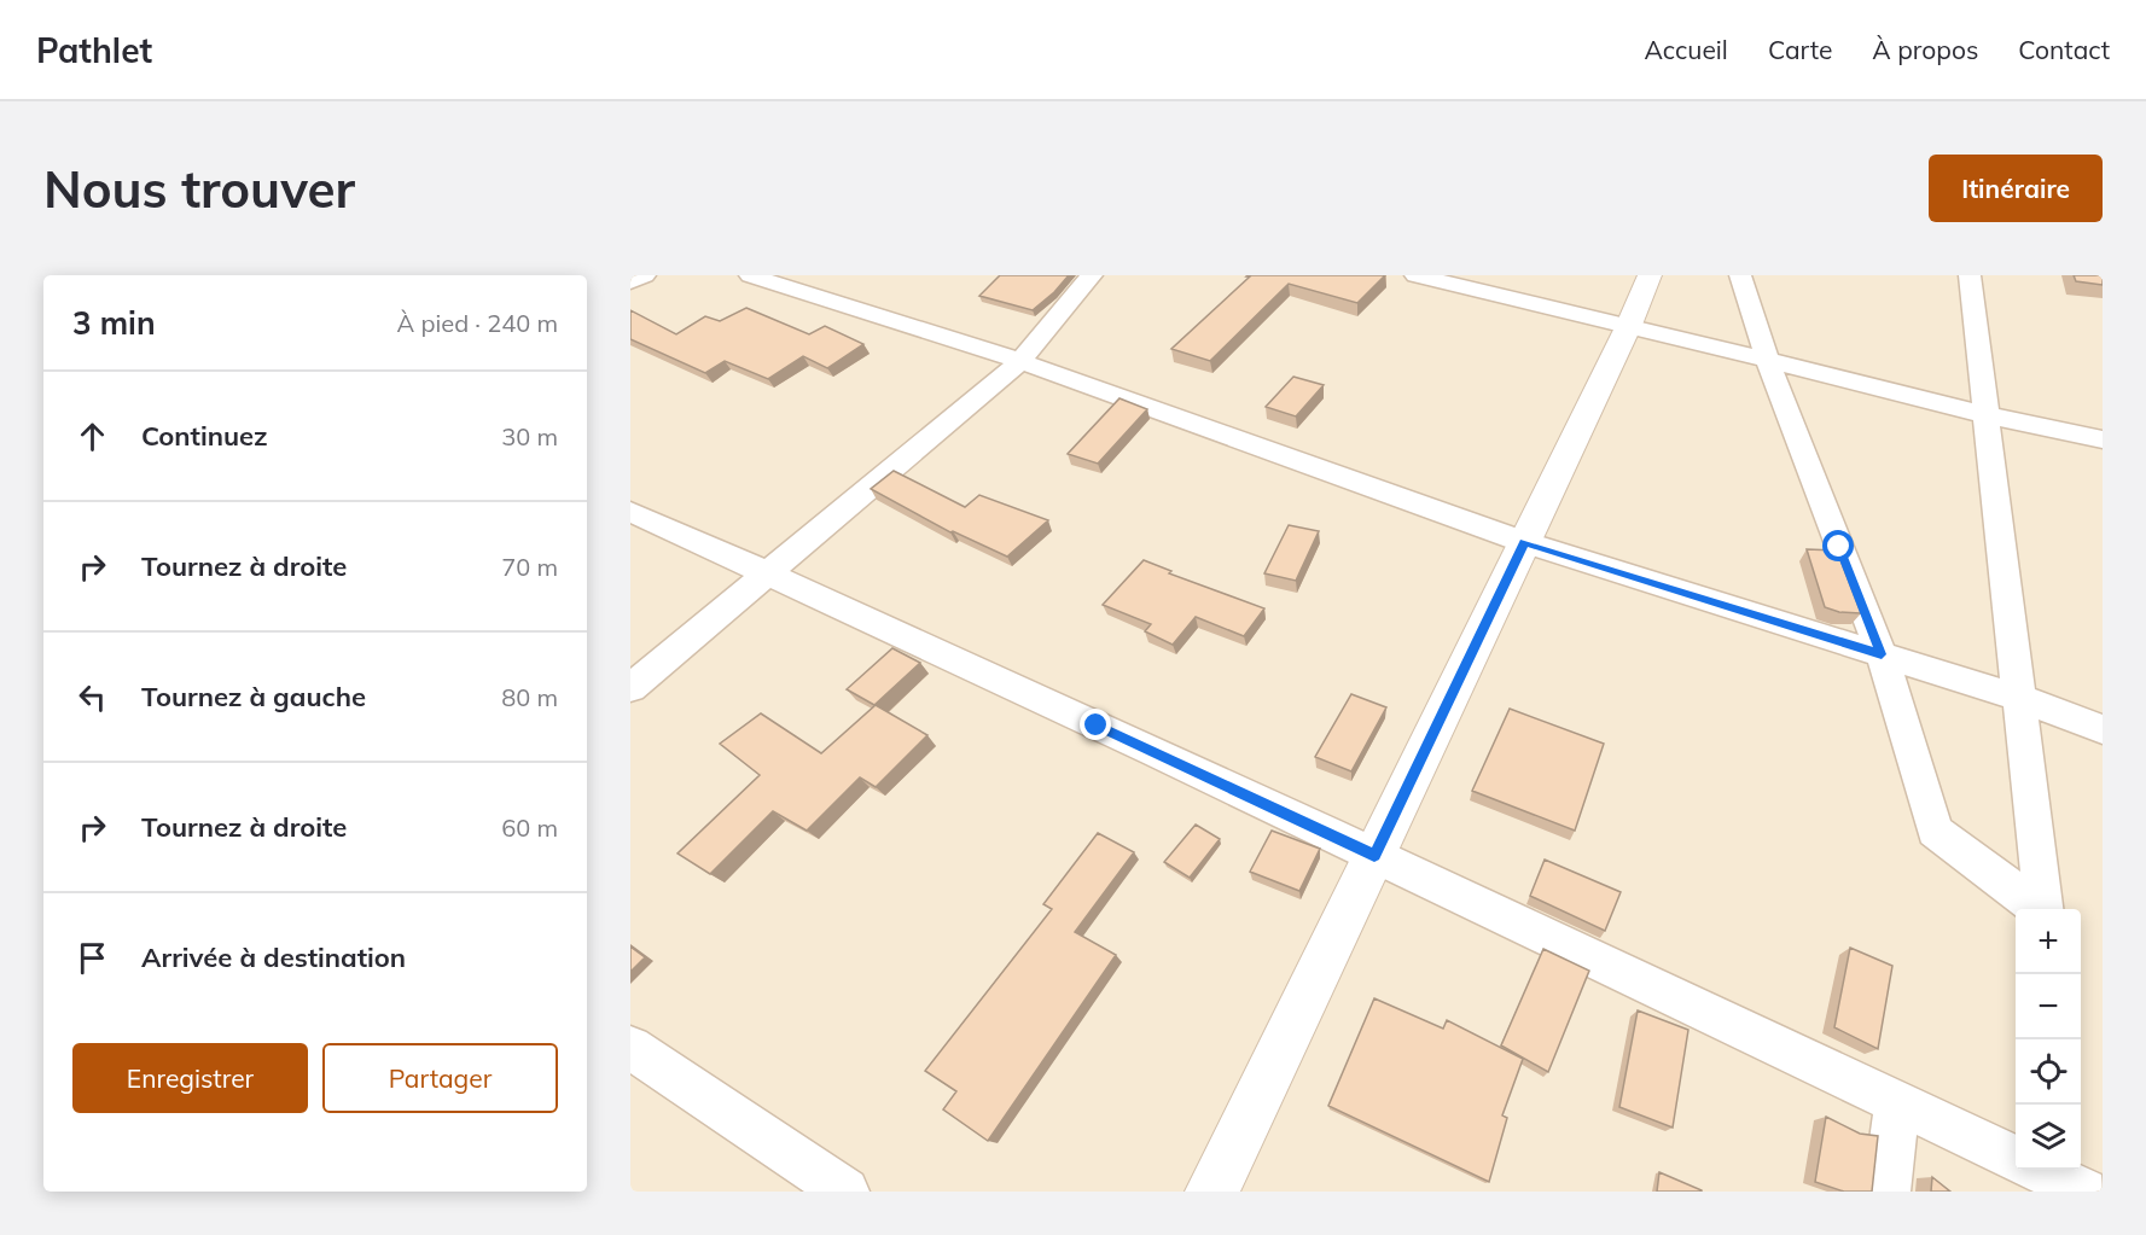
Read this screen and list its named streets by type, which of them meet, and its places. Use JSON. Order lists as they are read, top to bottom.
{
  "page": {
    "header": "Pathlet",
    "nav": [
      "Accueil",
      "Carte",
      "À propos",
      "Contact"
    ],
    "buttons": [
      "Itinéraire",
      ["Enregistrer", "Partager"]
    ],
    "title": "Nous trouver",
    "heading": ["3 min", "À pied · 240 m"],
    "list": [
      ["Continuez", "30 m"],
      ["Tournez à droite", "70 m"],
      ["Tournez à gauche", "80 m"],
      ["Tournez à droite", "60 m"],
      "Arrivée à destination"
    ],
    "map_buttons": ["+", "−"]
  }
}
